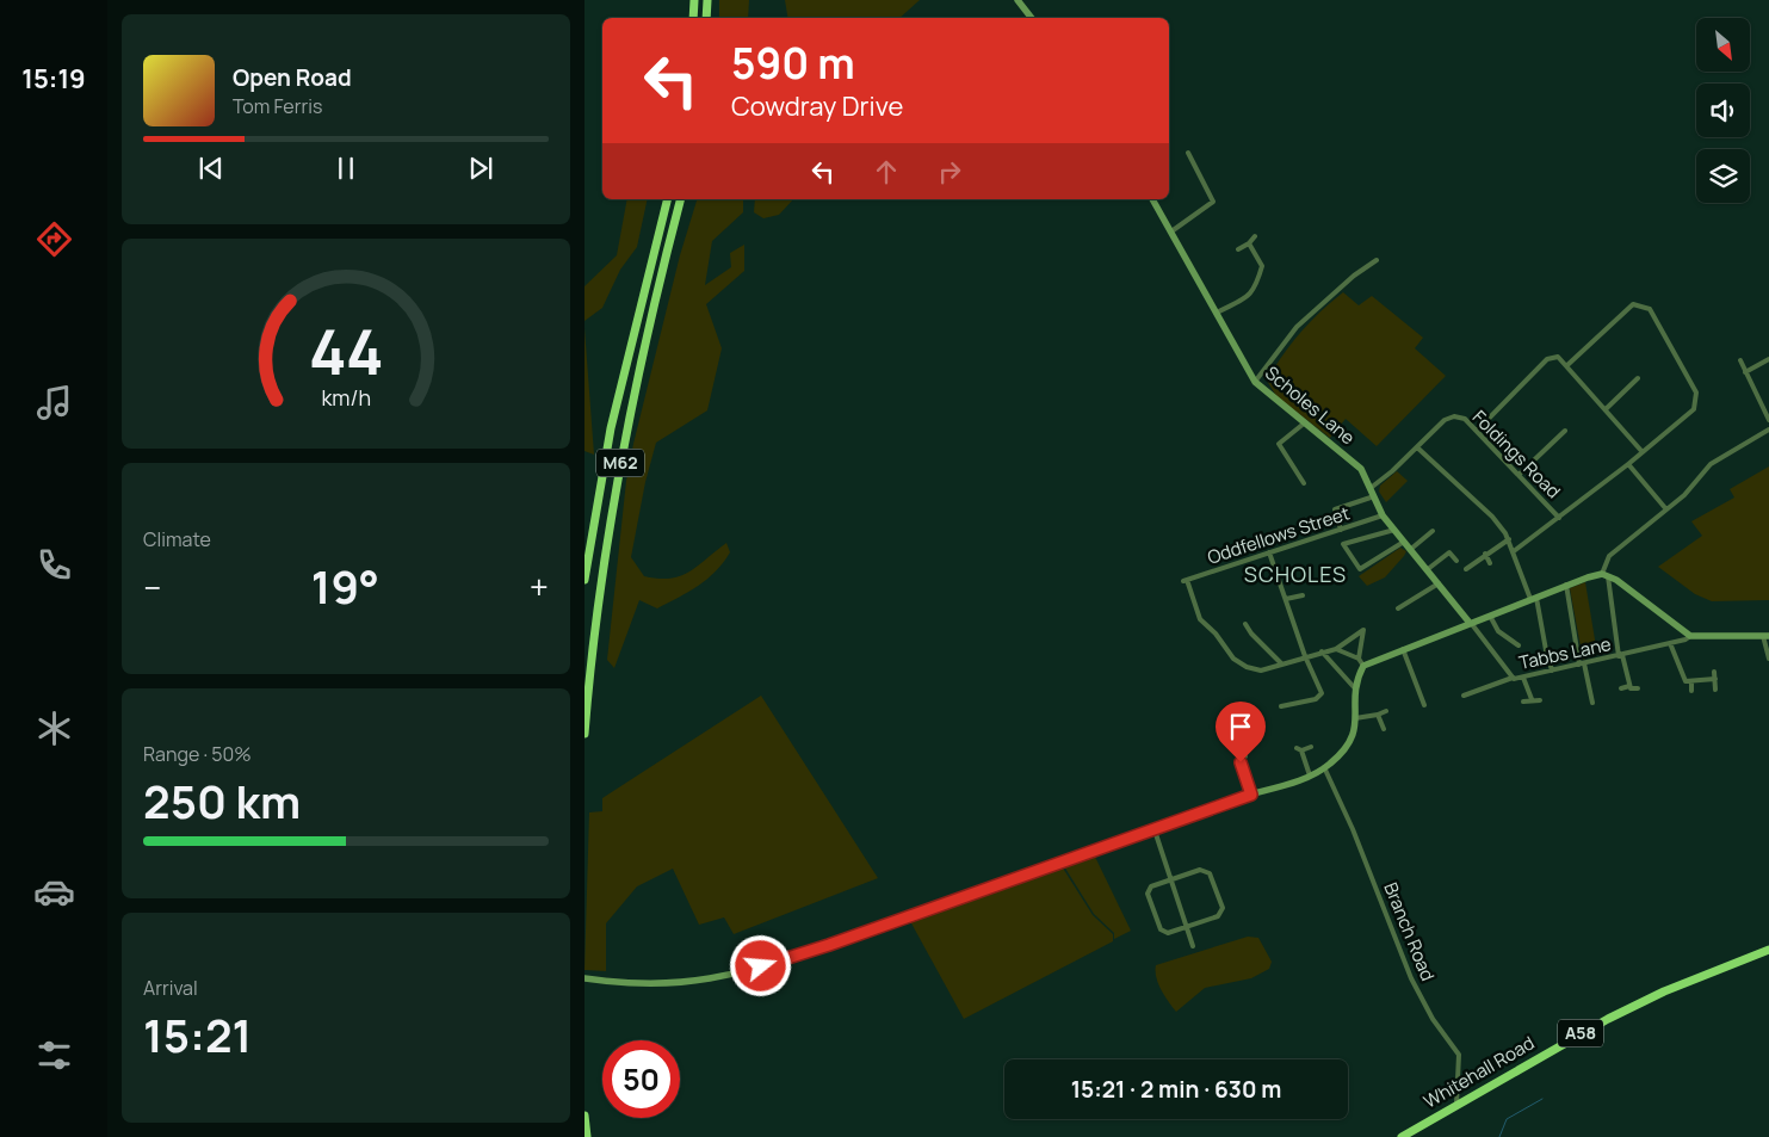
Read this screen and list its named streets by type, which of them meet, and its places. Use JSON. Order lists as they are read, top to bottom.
{
  "streets": {
    "highway": ["M62", "A58", "Whitehall Road"],
    "main road": ["Scholes Lane"],
    "street": [
      "Foldings Road",
      "Oddfellows Street",
      "Tabbs Lane",
      "Branch Road"
    ]
  },
  "crossings": [
    ["Scholes Lane", "Foldings Road"],
    ["Scholes Lane", "Oddfellows Street"],
    ["Scholes Lane", "Tabbs Lane"],
    ["Branch Road", "Whitehall Road"]
  ],
  "districts": ["SCHOLES"],
  "north": "bottom right",
  "page": {
    "tabs": "15:19",
    "turn": ["590 m", "Cowdray Drive"],
    "song": ["Open Road", "Tom Ferris"],
    "tile": [
      "Climate",
      ["Range · 50%", "250 km"],
      ["Arrival", "15:21"]
    ],
    "heat": ["−", "19°", "+"],
    "limit": "50",
    "trip": "15:21 · 2 min · 630 m",
    "gauge": ["44", "km/h"]
  }
}
